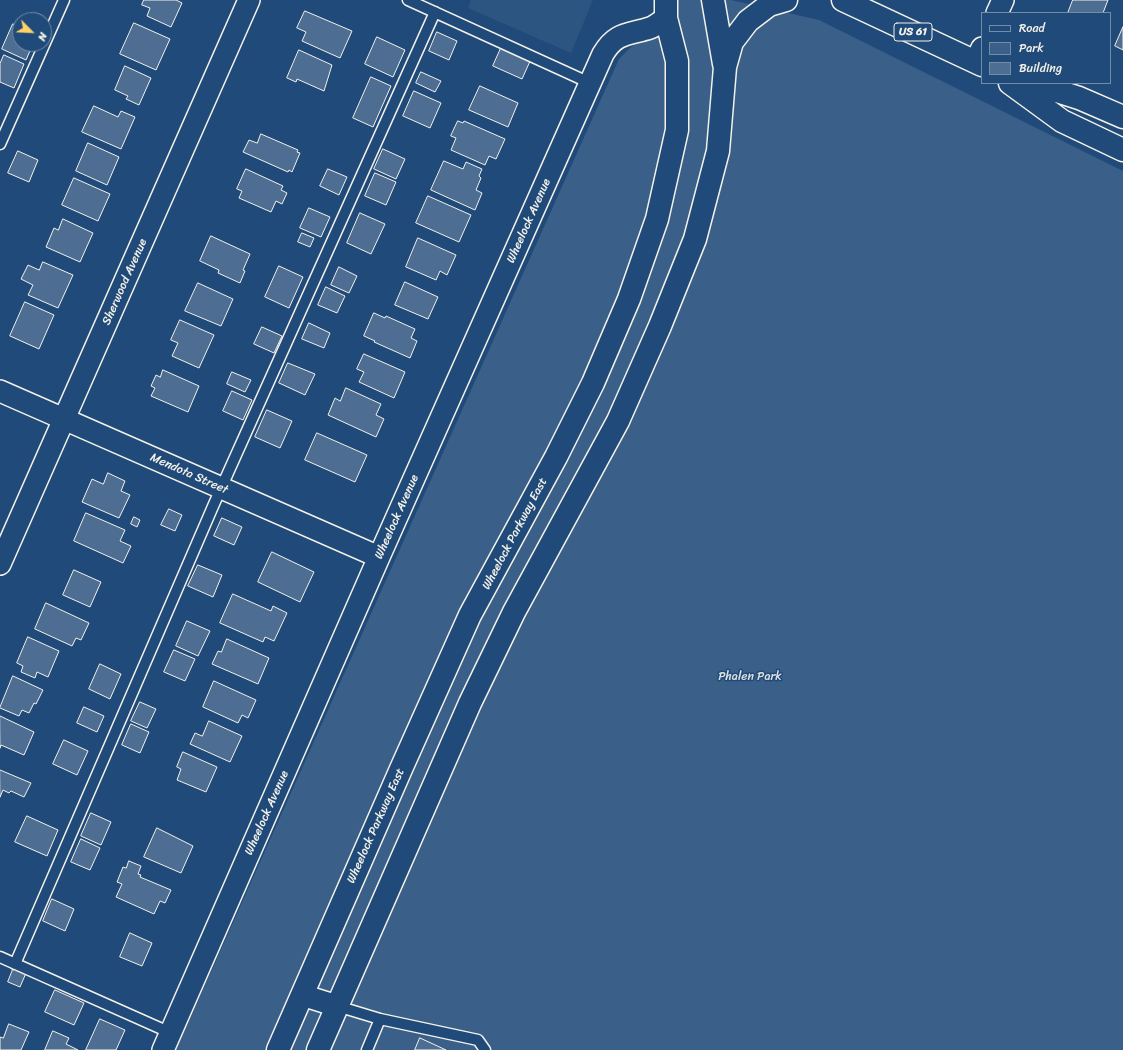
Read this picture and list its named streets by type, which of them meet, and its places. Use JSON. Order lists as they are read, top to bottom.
{
  "streets": {
    "street": [
      "US 61",
      "Wheelock Avenue",
      "Sherwood Avenue",
      "Mendota Street",
      "Wheelock Parkway East"
    ]
  },
  "crossings": [
    ["Wheelock Avenue", "Mendota Street"],
    ["Wheelock Avenue", "Wheelock Parkway East"],
    ["Sherwood Avenue", "Mendota Street"]
  ],
  "parks": ["Phalen Park"],
  "legend": ["Road", "Park", "Building"],
  "north": "bottom right"
}
